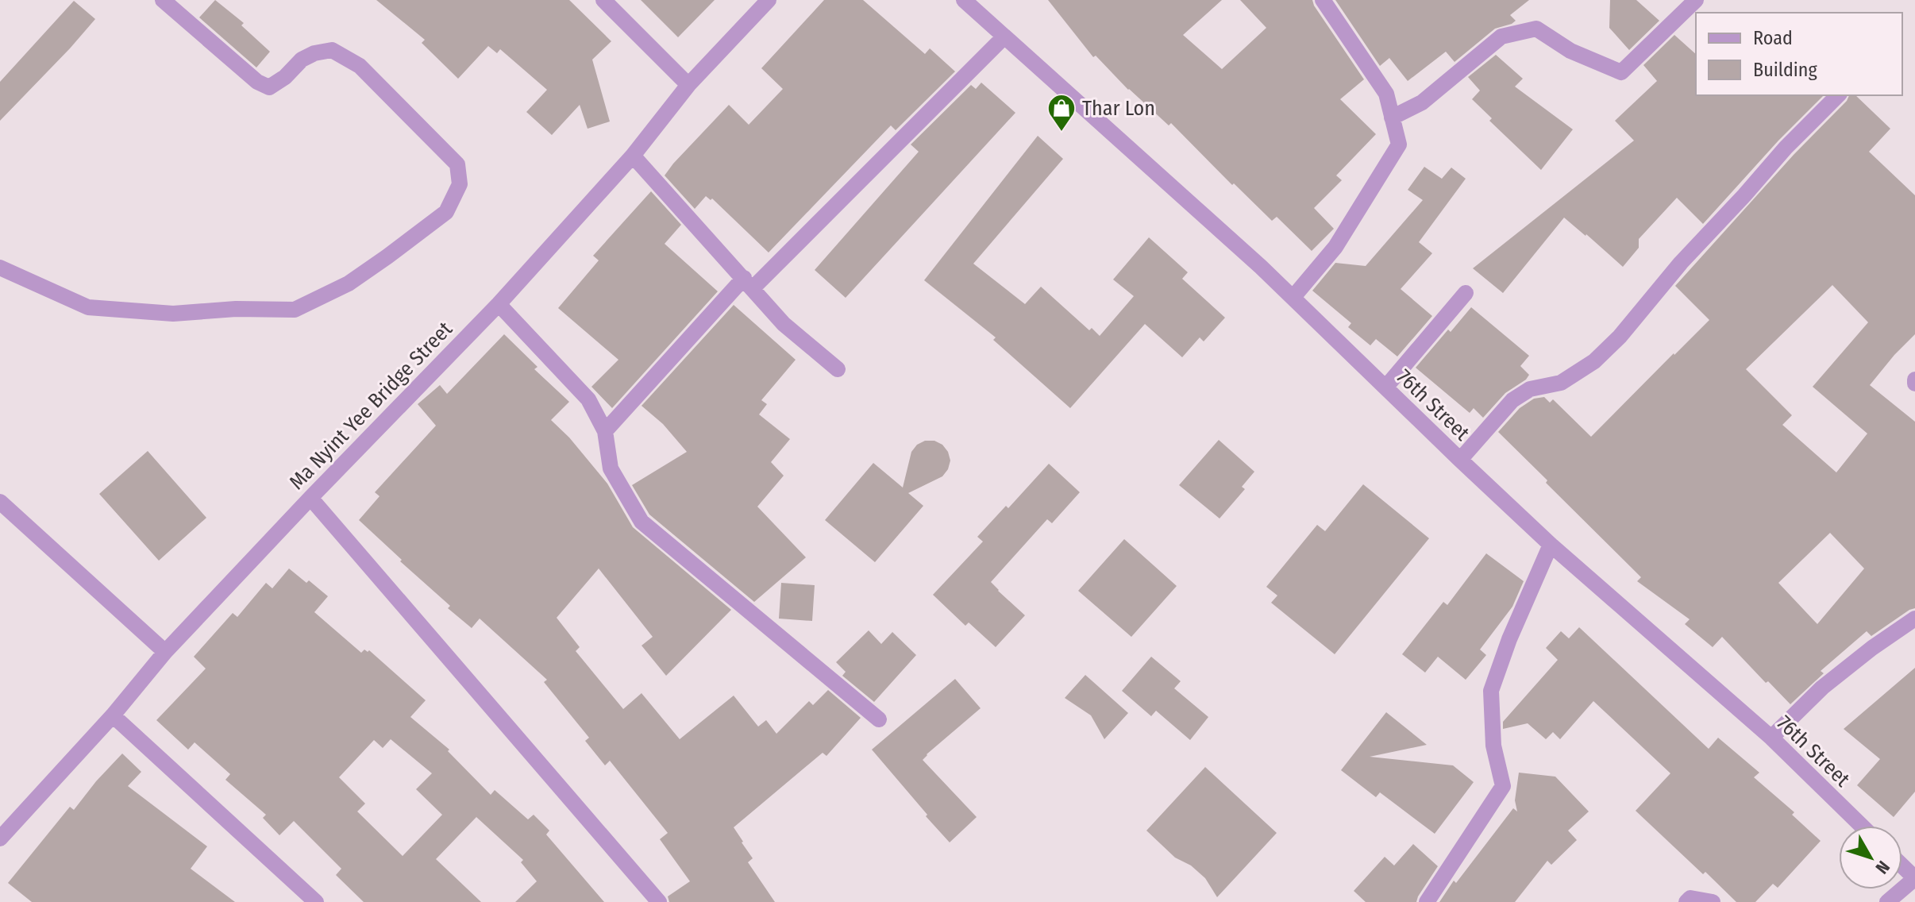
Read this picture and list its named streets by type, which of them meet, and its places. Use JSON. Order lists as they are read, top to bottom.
{
  "streets": {
    "street": ["76th Street", "Ma Nyint Yee Bridge Street"]
  },
  "places": {
    "shop": ["Thar Lon"]
  },
  "legend": ["Road", "Building"],
  "north": "bottom right"
}
